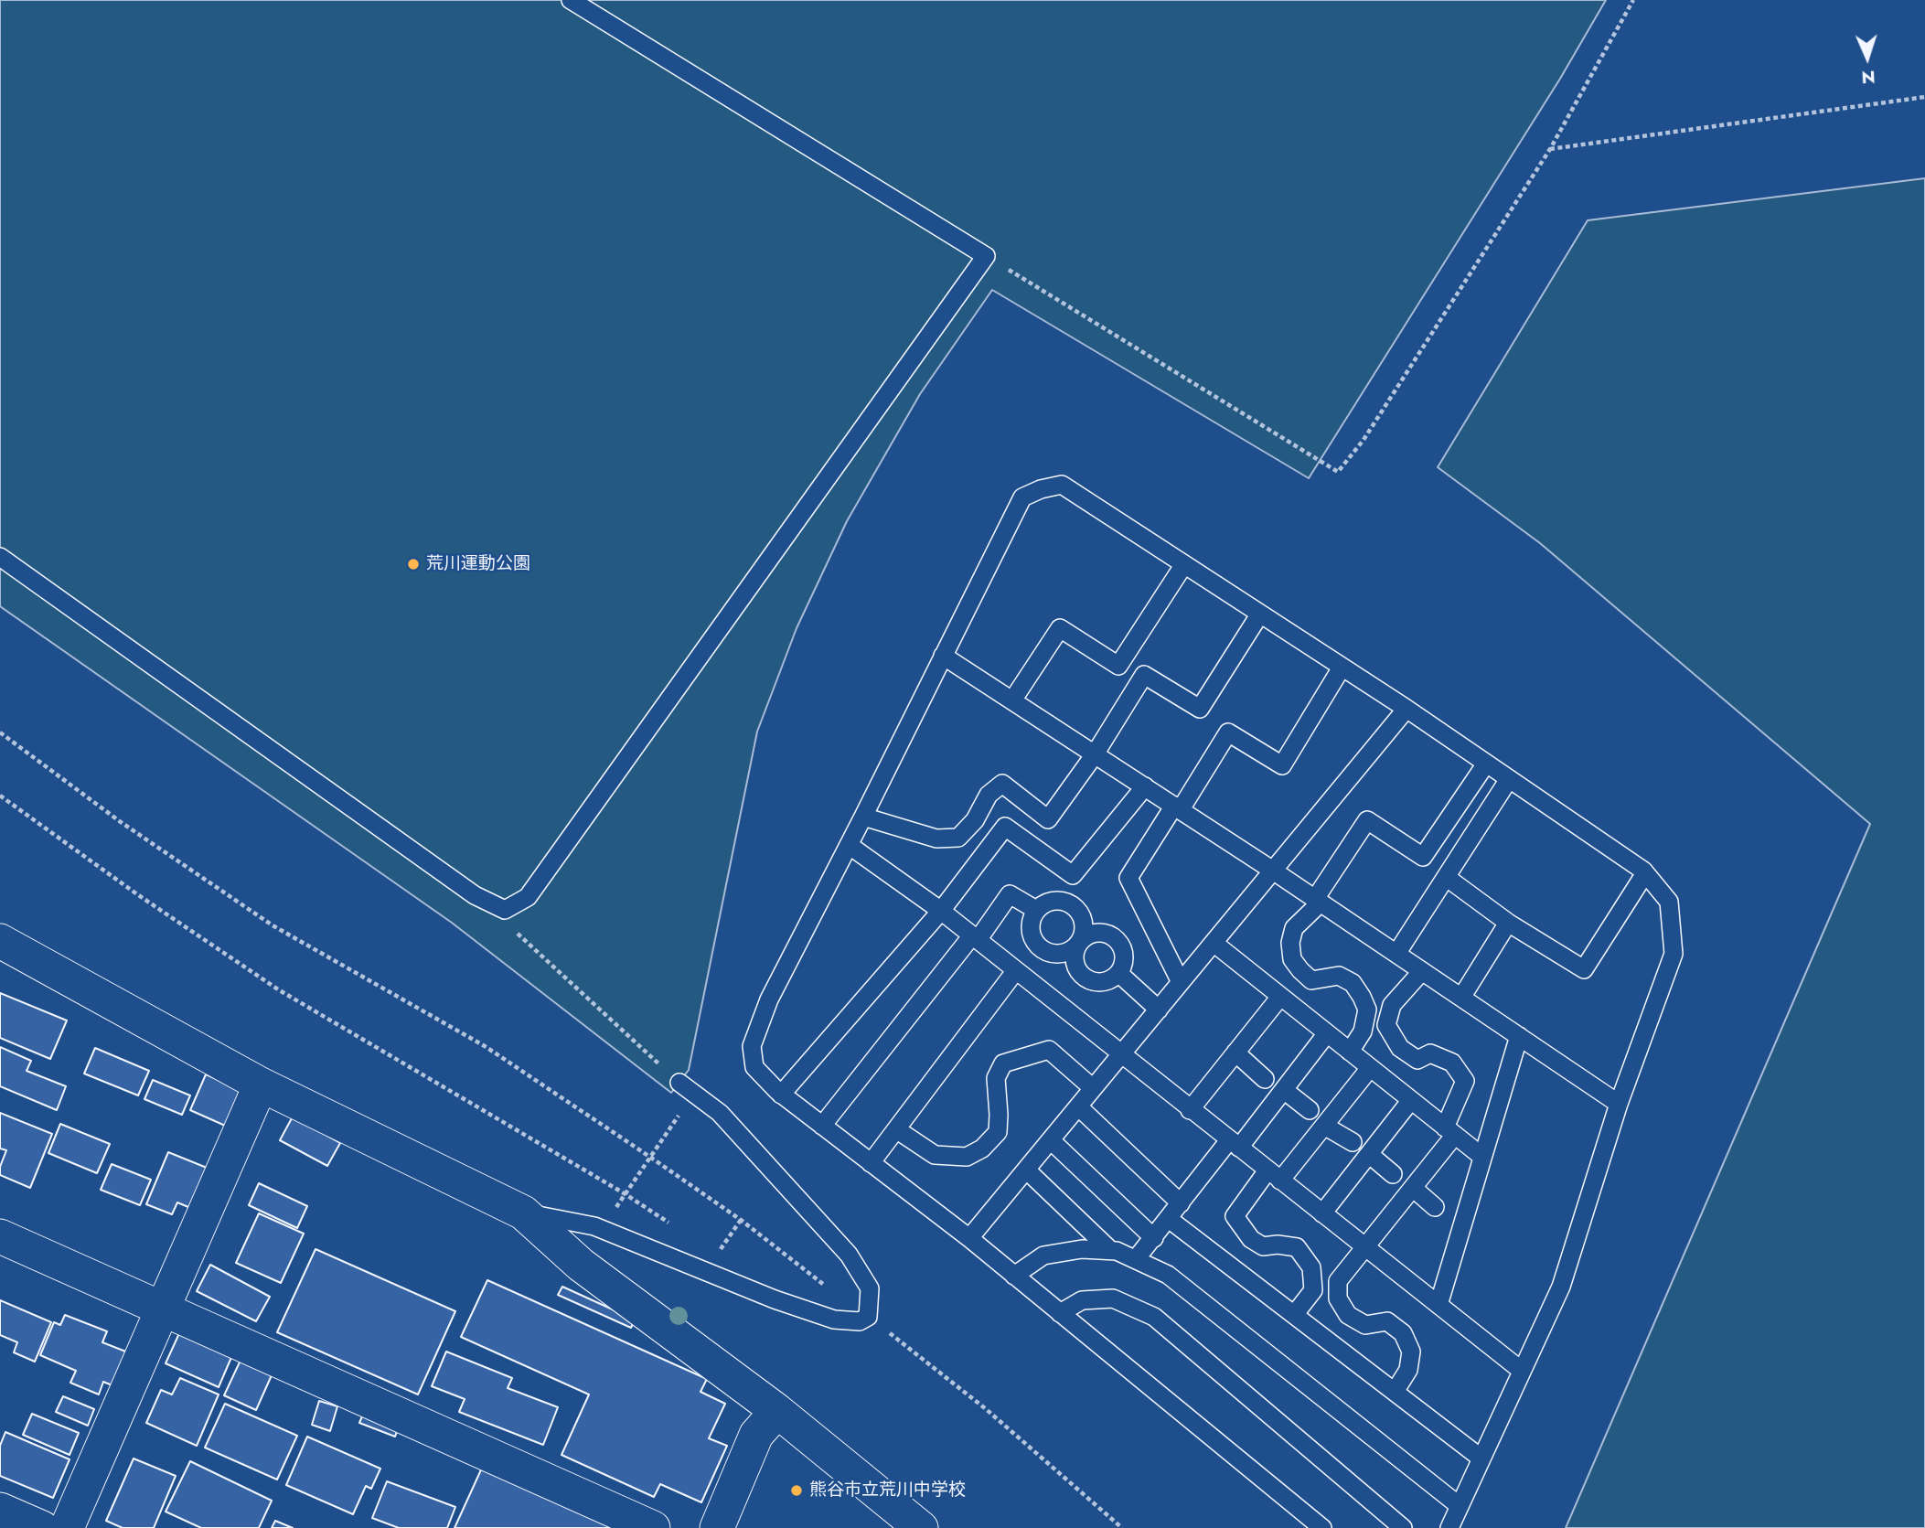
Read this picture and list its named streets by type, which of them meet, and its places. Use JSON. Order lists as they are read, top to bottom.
{
  "places": ["荒川運動公園", "熊谷市立荒川中学校"],
  "north": "bottom"
}
